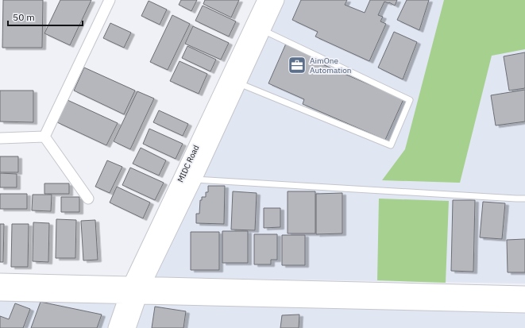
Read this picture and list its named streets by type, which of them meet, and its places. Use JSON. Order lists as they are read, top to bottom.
{
  "streets": {
    "main road": ["MIDC Road"]
  },
  "places": {
    "office": ["AimOne Automation"]
  },
  "scale_bar": "50 m"
}
